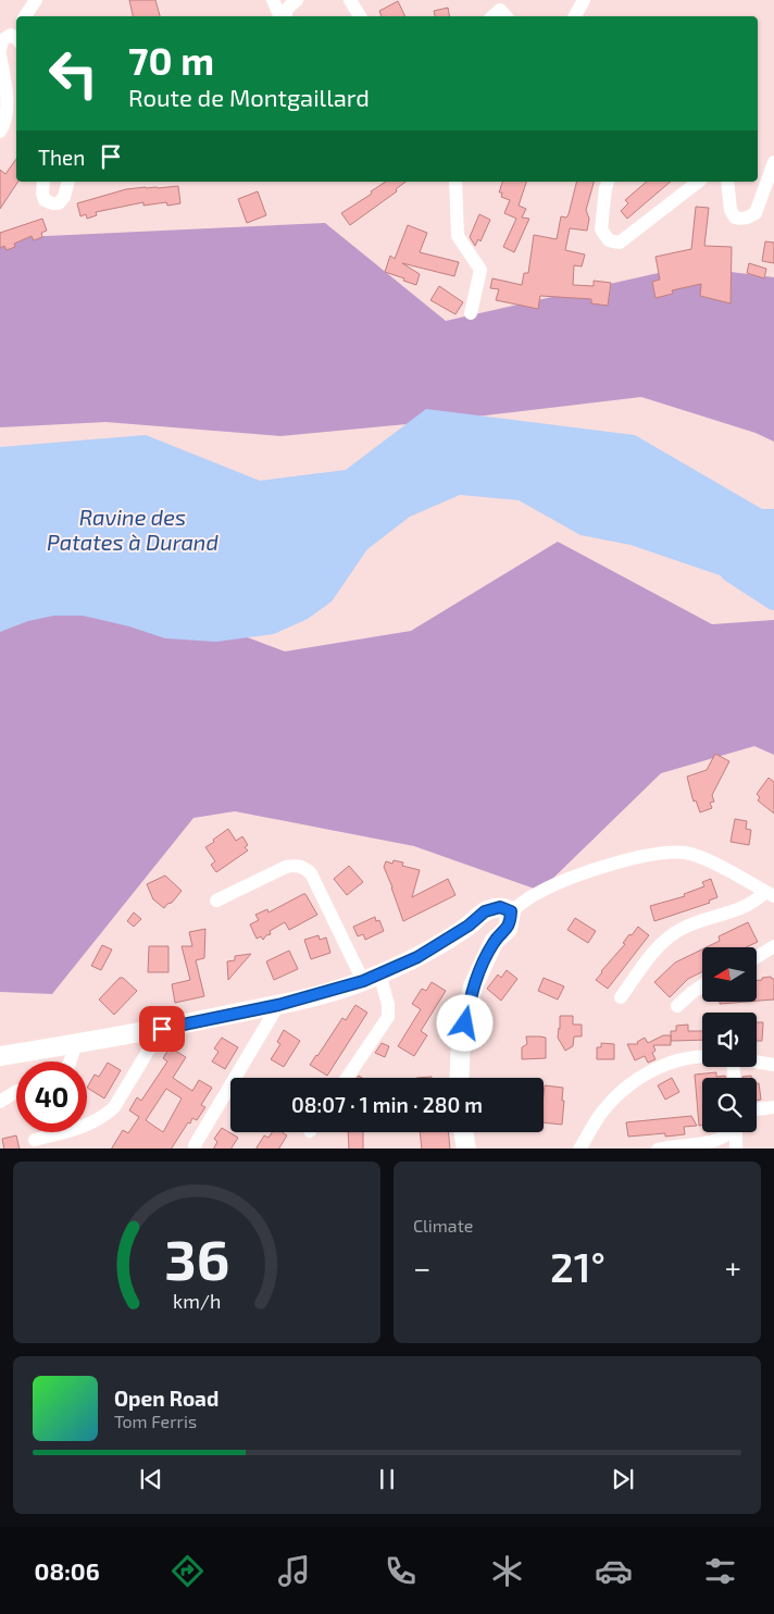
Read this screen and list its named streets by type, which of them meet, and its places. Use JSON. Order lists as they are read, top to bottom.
{
  "water": ["Ravine des Patates à Durand"],
  "north": "left",
  "page": {
    "turn": ["70 m", "Route de Montgaillard"],
    "then": "Then",
    "limit": "40",
    "trip": "08:07 · 1 min · 280 m",
    "tile": "Climate",
    "heat": ["−", "21°", "+"],
    "song": ["Open Road", "Tom Ferris"],
    "tabs": "08:06",
    "gauge": ["36", "km/h"]
  }
}
